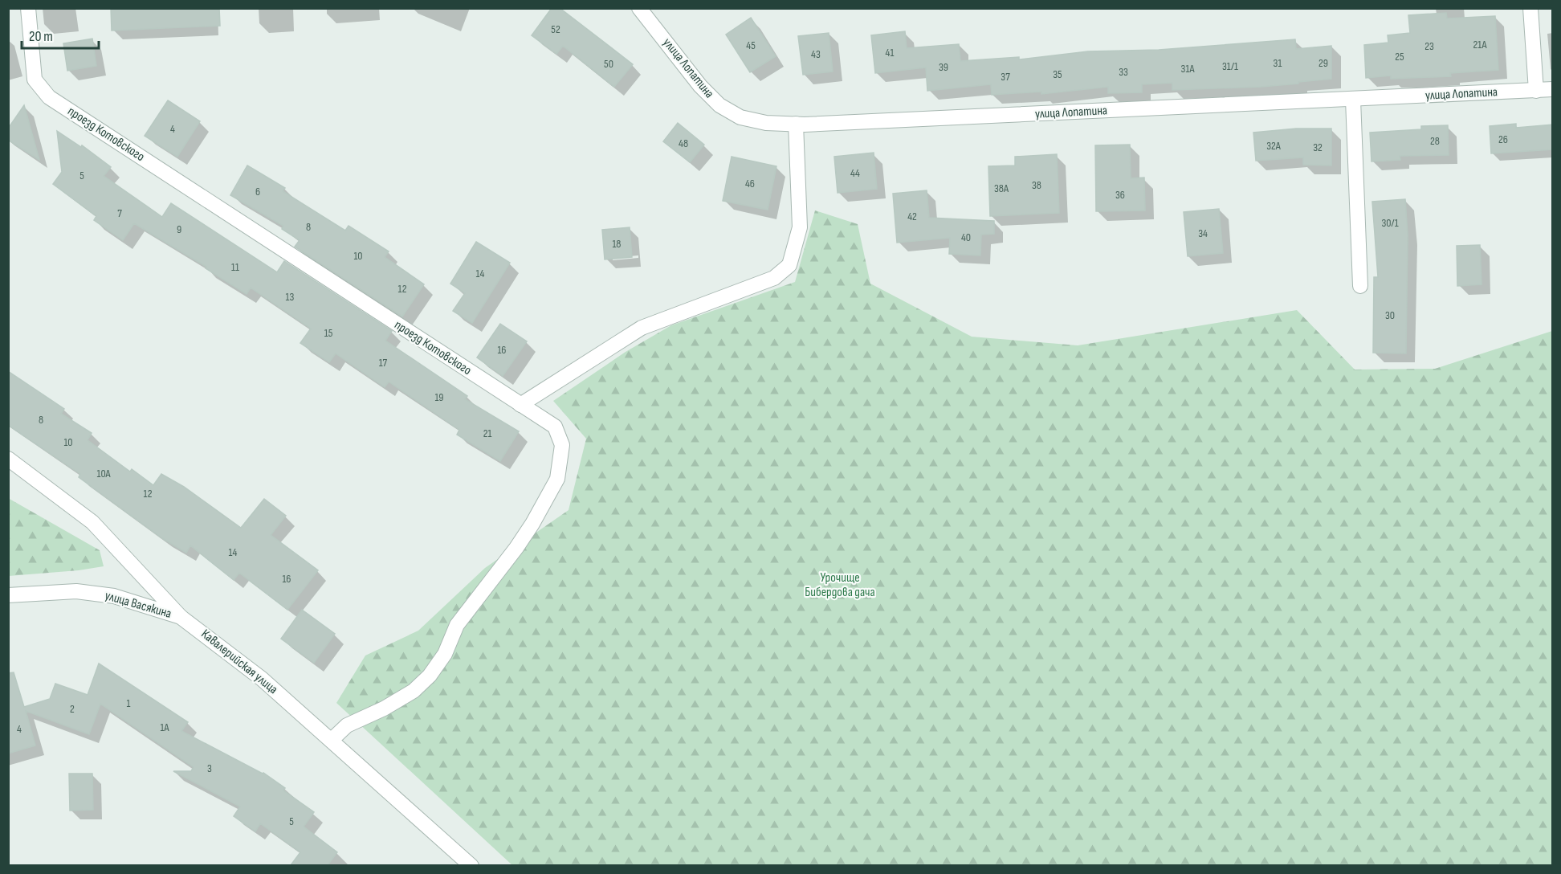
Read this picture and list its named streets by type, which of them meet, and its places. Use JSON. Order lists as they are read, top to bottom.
{
  "streets": {
    "street": [
      "улица Лопатина",
      "проезд Котовского",
      "улица Васякина",
      "Кавалерийская улица"
    ]
  },
  "crossings": [
    ["проезд Котовского", "Кавалерийская улица"],
    ["улица Васякина", "Кавалерийская улица"]
  ],
  "parks": ["Урочище Бибердова дача"],
  "house_numbers": [
    "52",
    "21А",
    "45",
    "23",
    "41",
    "43",
    "25",
    "31",
    "29",
    "50",
    "31/1",
    "39",
    "31А",
    "33",
    "35",
    "37",
    "4",
    "26",
    "28",
    "48",
    "32А",
    "32",
    "44",
    "5",
    "46",
    "38",
    "38А",
    "6",
    "36",
    "7",
    "42",
    "30/1",
    "8",
    "9",
    "34",
    "40",
    "18",
    "10",
    "11",
    "14",
    "12",
    "13",
    "30",
    "15",
    "16",
    "17",
    "19",
    "8",
    "21",
    "10",
    "10А",
    "12",
    "14",
    "16",
    "1",
    "2",
    "1А",
    "4",
    "3",
    "5"
  ],
  "scale_bar": "20 m"
}
